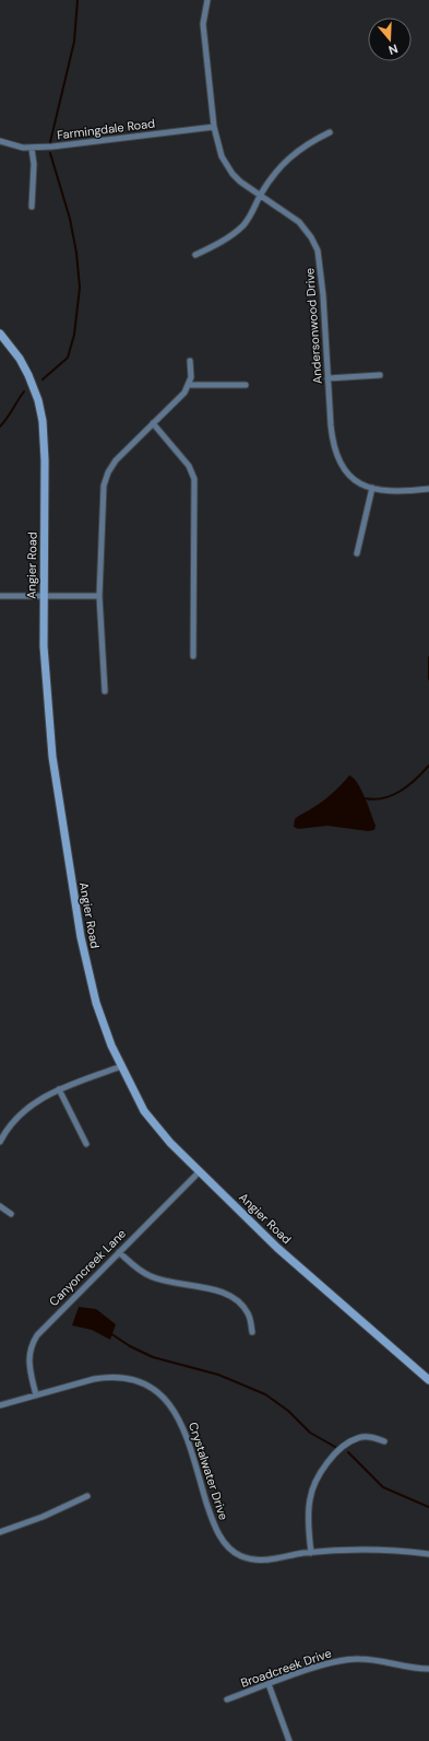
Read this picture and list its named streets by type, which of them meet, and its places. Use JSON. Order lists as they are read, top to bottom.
{
  "streets": {
    "street": [
      "Farmingdale Road",
      "Andersonwood Drive",
      "Angier Road",
      "Canyoncreek Lane",
      "Crystalwater Drive",
      "Broadcreek Drive"
    ]
  },
  "crossings": [
    ["Farmingdale Road", "Andersonwood Drive"],
    ["Angier Road", "Canyoncreek Lane"],
    ["Canyoncreek Lane", "Crystalwater Drive"]
  ],
  "north": "bottom"
}
